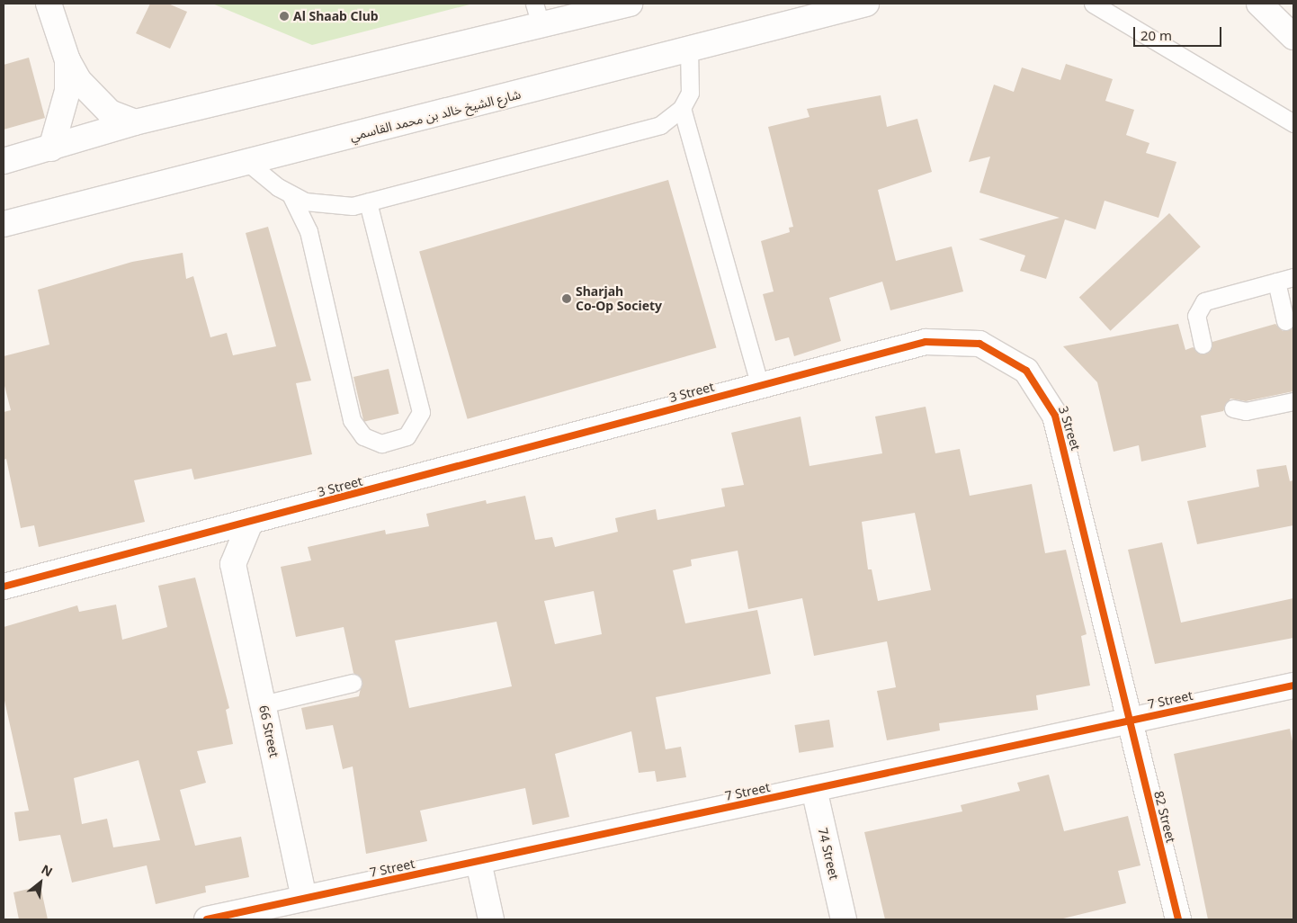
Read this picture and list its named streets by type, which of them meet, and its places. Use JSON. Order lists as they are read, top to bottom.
{
  "streets": {
    "street": [
      "شارع الشيخ خالد بن محمد القاسمي",
      "3 Street",
      "7 Street",
      "66 Street",
      "82 Street",
      "74 Street"
    ]
  },
  "crossings": [
    ["3 Street", "7 Street"],
    ["3 Street", "82 Street"],
    ["7 Street", "66 Street"],
    ["7 Street", "82 Street"],
    ["7 Street", "74 Street"]
  ],
  "places": ["Al Shaab Club", "Sharjah Co-Op Society"],
  "scale_bar": "20 m",
  "north": "top right"
}
